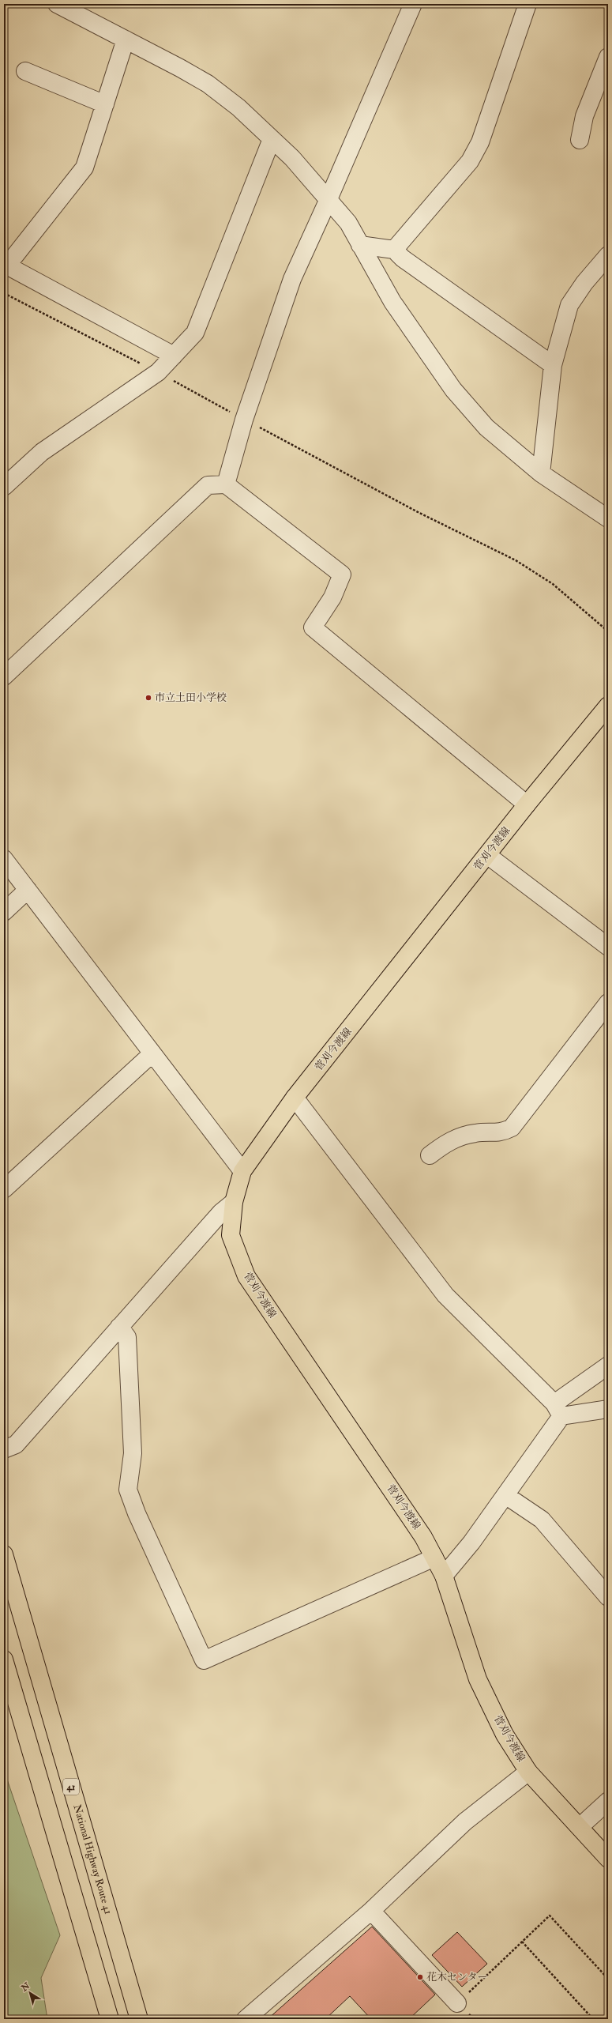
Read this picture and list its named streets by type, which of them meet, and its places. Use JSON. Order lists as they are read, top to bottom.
{
  "streets": {
    "main road": ["菅刈今渡線", "41", "National Highway Route 41"]
  },
  "places": ["市立土田小学校", "花木センター"],
  "north": "top left"
}
